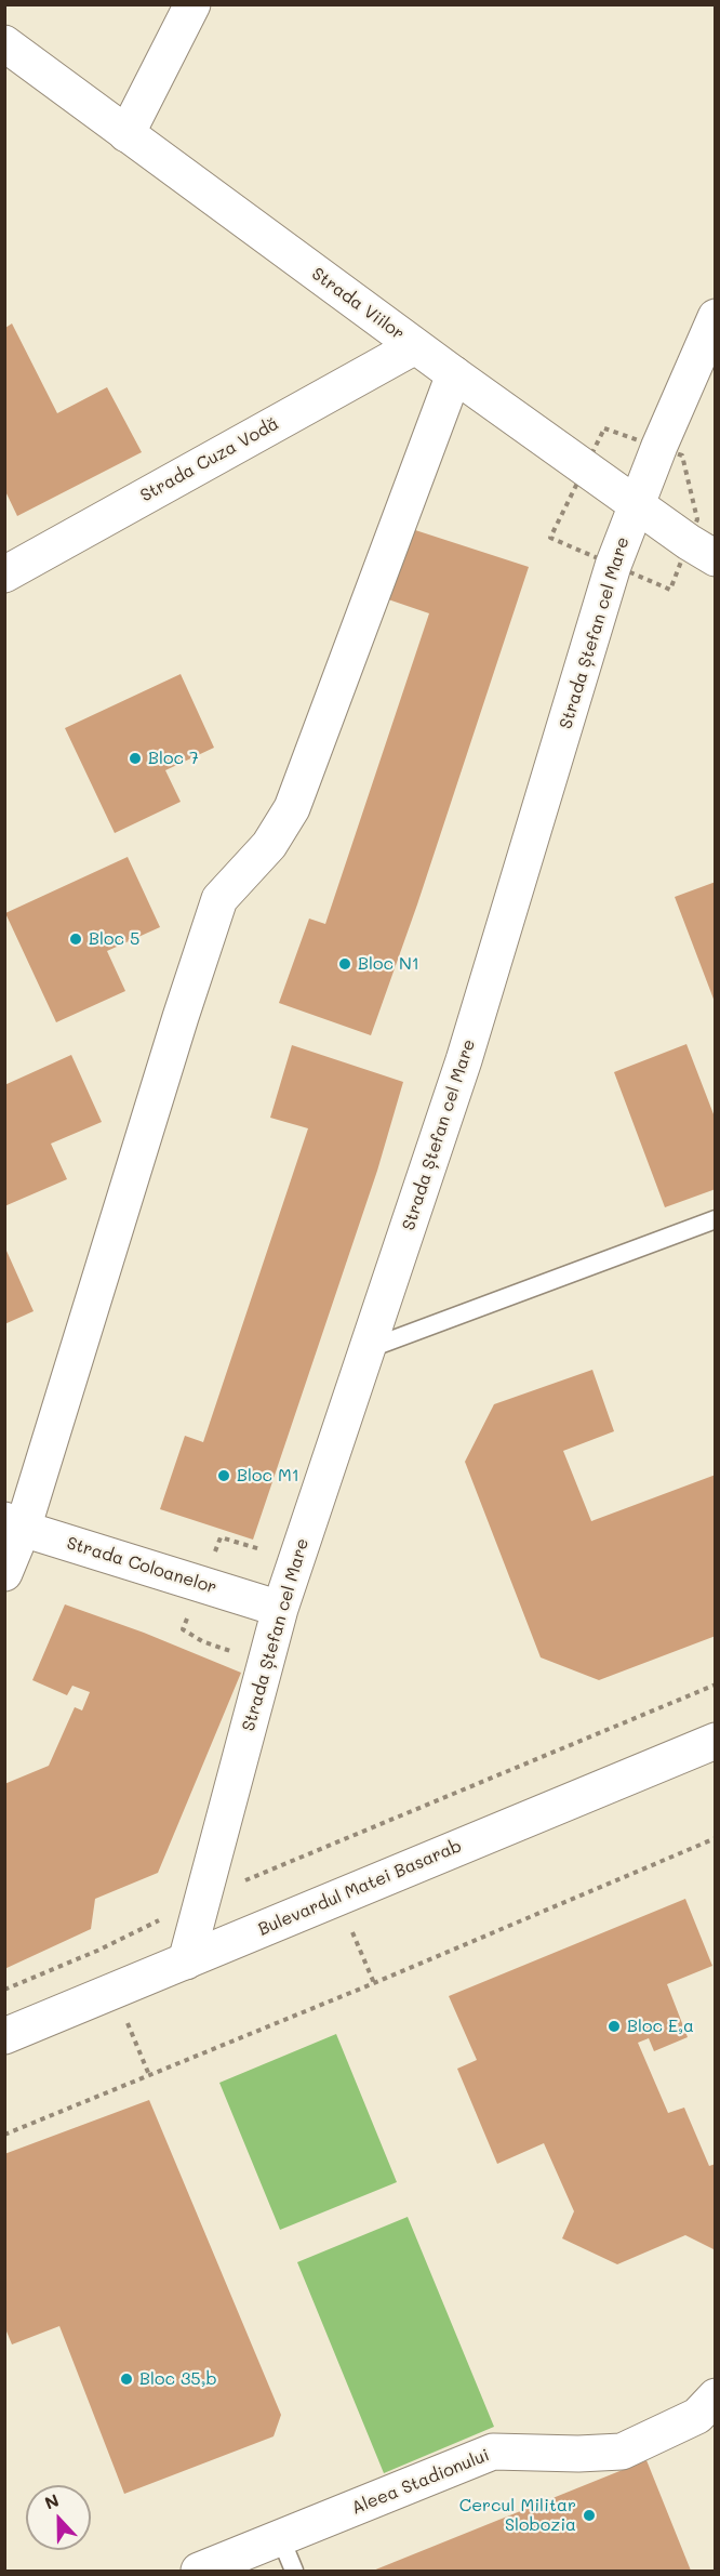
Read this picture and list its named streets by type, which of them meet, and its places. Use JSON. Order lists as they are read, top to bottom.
{
  "streets": {
    "street": [
      "Strada Viilor",
      "Strada Cuza Vodă",
      "Strada Ștefan cel Mare",
      "Strada Coloanelor",
      "Bulevardul Matei Basarab",
      "Aleea Stadionului"
    ]
  },
  "crossings": [
    ["Strada Viilor", "Strada Cuza Vodă"],
    ["Strada Viilor", "Strada Ștefan cel Mare"],
    ["Strada Ștefan cel Mare", "Strada Coloanelor"],
    ["Strada Ștefan cel Mare", "Bulevardul Matei Basarab"]
  ],
  "places": [
    "Bloc 7",
    "Bloc 5",
    "Bloc N1",
    "Bloc M1",
    "Bloc E,a",
    "Bloc 35,b",
    "Cercul Militar Slobozia"
  ],
  "north": "top"
}
